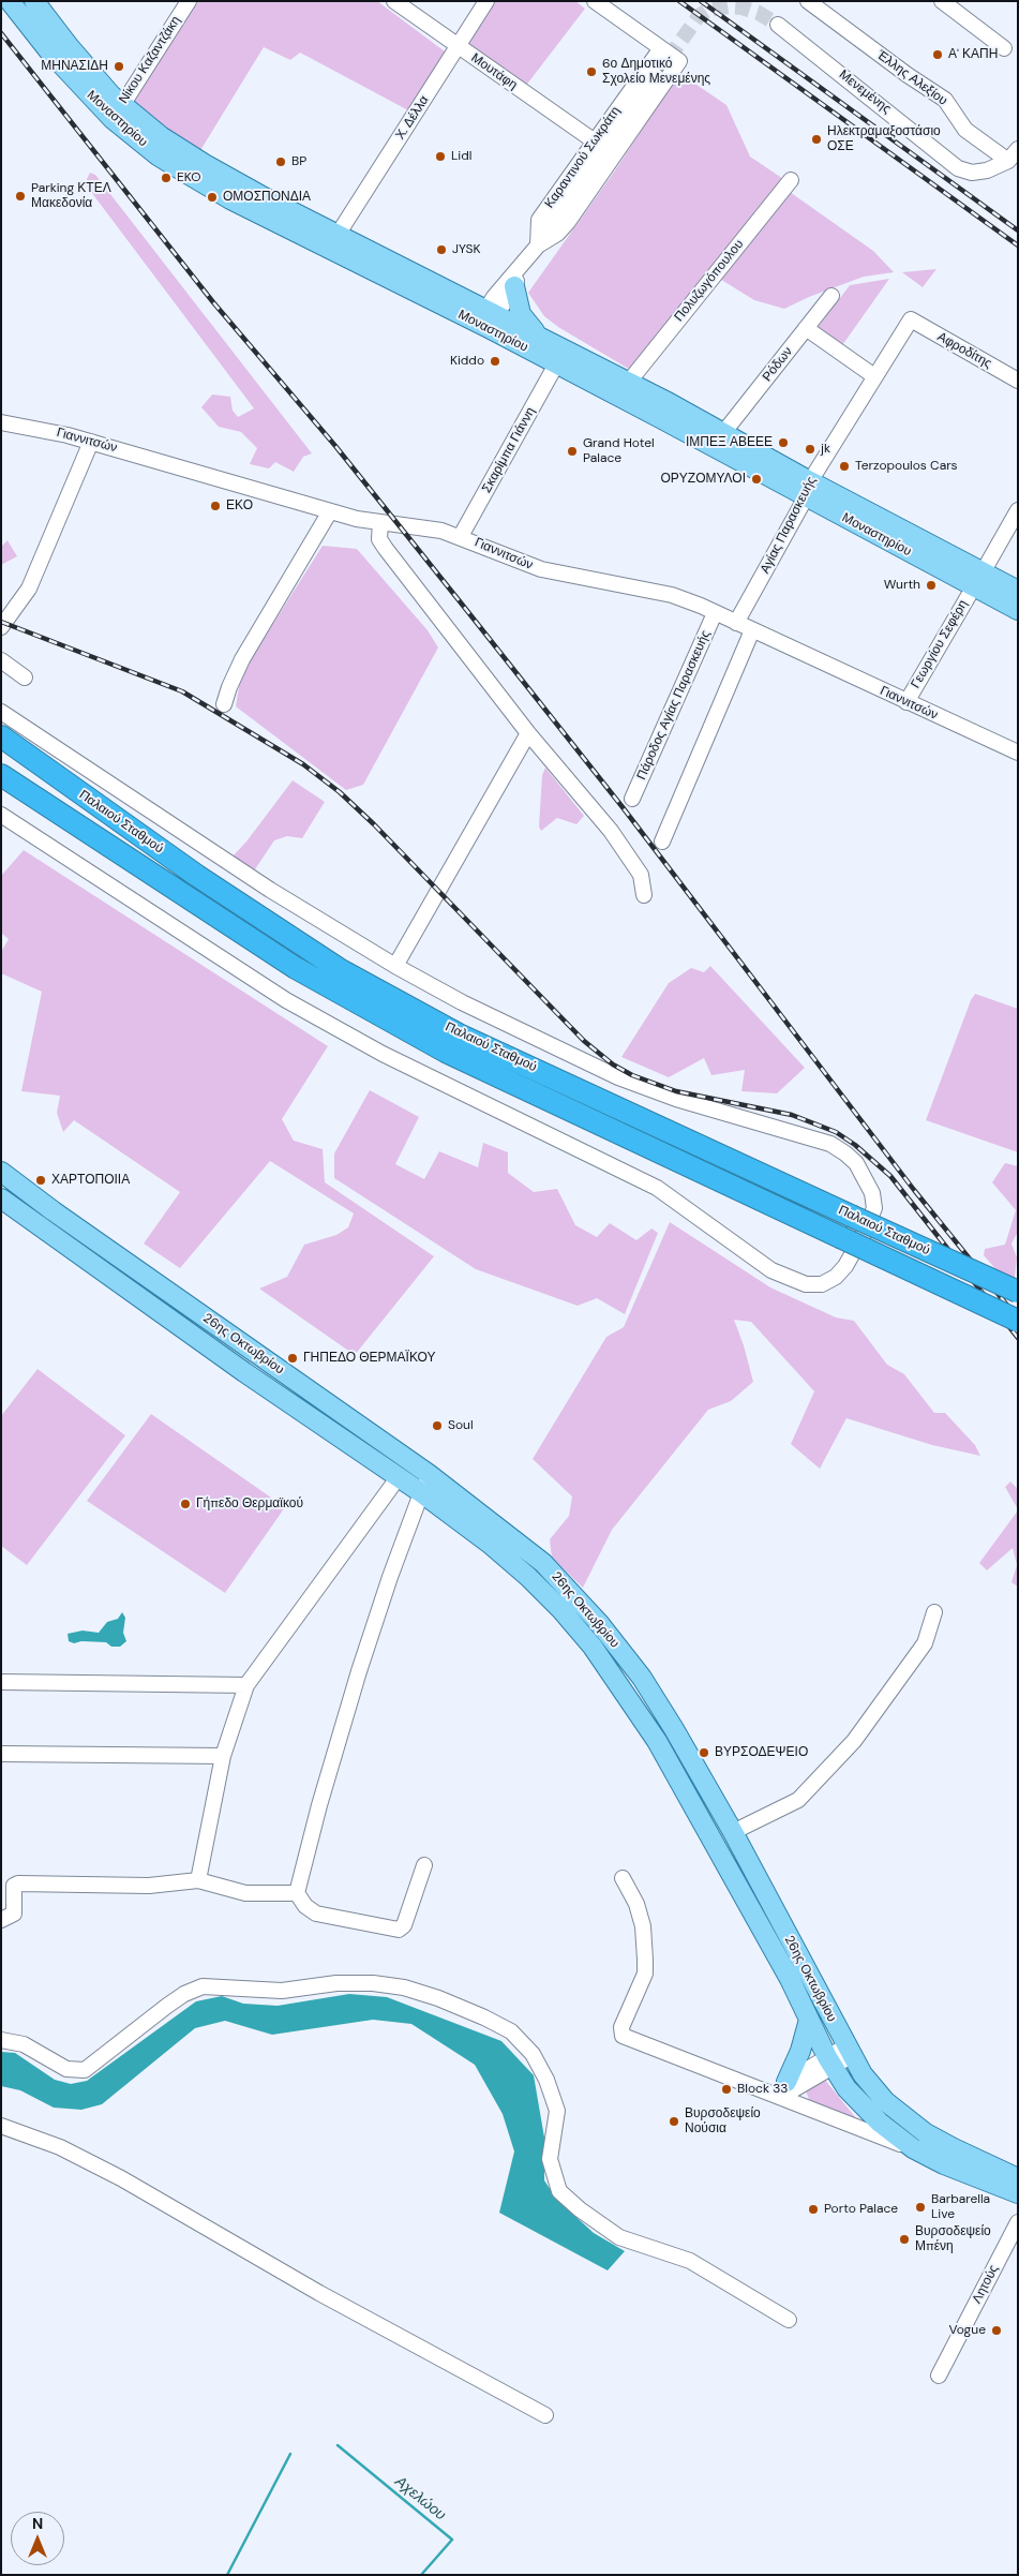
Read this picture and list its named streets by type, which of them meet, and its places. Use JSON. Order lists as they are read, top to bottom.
{
  "streets": {
    "highway": ["Παλαιού Σταθμού"],
    "main road": ["Μοναστηρίου", "26ης Οκτωβρίου"],
    "street": [
      "Νίκου Καζαντζάκη",
      "Μουτάφη",
      "Έλλης Αλεξίου",
      "Μενεμένης",
      "Χ. Δέλλα",
      "Καραντινού Σωκράτη",
      "Πολυζωγόπουλου",
      "Αφροδίτης",
      "Ρόδων",
      "Γιαννιτσών",
      "Σκαρίμπα Γιάννη",
      "Αγίας Παρασκευής",
      "Γεωργίου Σεφέρη",
      "Πάροδος Αγίας Παρασκευής",
      "Λητούς"
    ]
  },
  "crossings": [
    ["Νίκου Καζαντζάκη", "Μοναστηρίου"],
    ["Μουτάφη", "Χ. Δέλλα"],
    ["Μουτάφη", "Καραντινού Σωκράτη"],
    ["Έλλης Αλεξίου", "Μενεμένης"],
    ["Χ. Δέλλα", "Μοναστηρίου"],
    ["Μοναστηρίου", "Πολυζωγόπουλου"],
    ["Μοναστηρίου", "Ρόδων"],
    ["Μοναστηρίου", "Σκαρίμπα Γιάννη"],
    ["Μοναστηρίου", "Αγίας Παρασκευής"],
    ["Μοναστηρίου", "Γεωργίου Σεφέρη"],
    ["Αφροδίτης", "Αγίας Παρασκευής"],
    ["Γιαννιτσών", "Σκαρίμπα Γιάννη"],
    ["Γιαννιτσών", "Αγίας Παρασκευής"],
    ["Γιαννιτσών", "Γεωργίου Σεφέρη"],
    ["Γιαννιτσών", "Πάροδος Αγίας Παρασκευής"]
  ],
  "water": ["Αχελώου"],
  "places": [
    "Α' ΚΑΠΗ",
    "ΜΗΝΑΣΙΔΗ",
    "6ο Δημοτικό Σχολείο Μενεμένης",
    "Ηλεκτραμαξοστάσιο ΟΣΕ",
    "Lidl",
    "BP",
    "EKO",
    "Parking ΚΤΕΛ Μακεδονία",
    "ΟΜΟΣΠΟΝΔΙΑ",
    "JYSK",
    "Kiddo",
    "ΙΜΠΕΞ ΑΒΕΕΕ",
    "jk",
    "Grand Hotel Palace",
    "Terzopoulos Cars",
    "ΟΡΥΖΟΜΥΛΟΙ",
    "ΕΚΟ",
    "Wurth",
    "ΧΑΡΤΟΠΟΙΙΑ",
    "ΓΗΠΕΔΟ ΘΕΡΜΑΪΚΟΥ",
    "Soul",
    "Γήπεδο Θερμαϊκού",
    "ΒΥΡΣΟΔΕΨΕΙΟ",
    "Block 33",
    "Βυρσοδεψείο Νούσια",
    "Barbarella Live",
    "Porto Palace",
    "Βυρσοδεψείο Μπένη",
    "Vogue"
  ],
  "north": "top"
}
